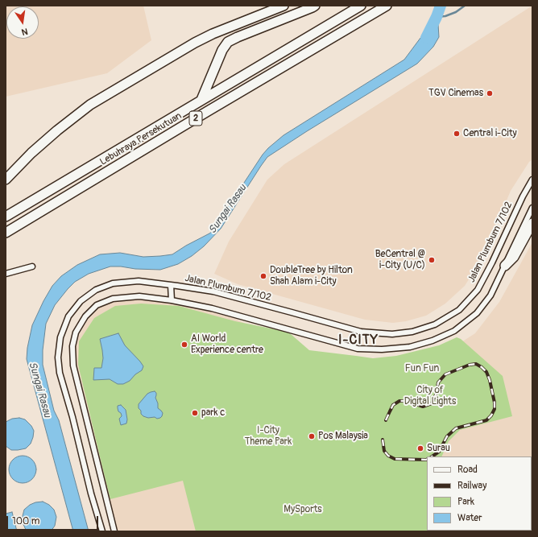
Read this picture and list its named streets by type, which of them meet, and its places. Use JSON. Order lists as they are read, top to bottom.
{
  "streets": {
    "highway": ["2", "Lebuhraya Persekutuan"],
    "street": ["Jalan Plumbum 7/102"]
  },
  "districts": ["I-CITY"],
  "water": ["Sungai Rasau"],
  "parks": [
    "Fun Fun",
    "City of Digital Lights",
    "I-City Theme Park",
    "MySports"
  ],
  "places": [
    "TGV Cinemas",
    "Central i-City",
    "BeCentral @ i-City (U/C)",
    "DoubleTree by Hilton Shah Alam i-City",
    "AI World Experience centre",
    "park c",
    "Pos Malaysia",
    "Surau"
  ],
  "legend": [
    "Road",
    "Railway",
    "Park",
    "Water"
  ],
  "scale_bar": "100 m",
  "north": "bottom"
}
